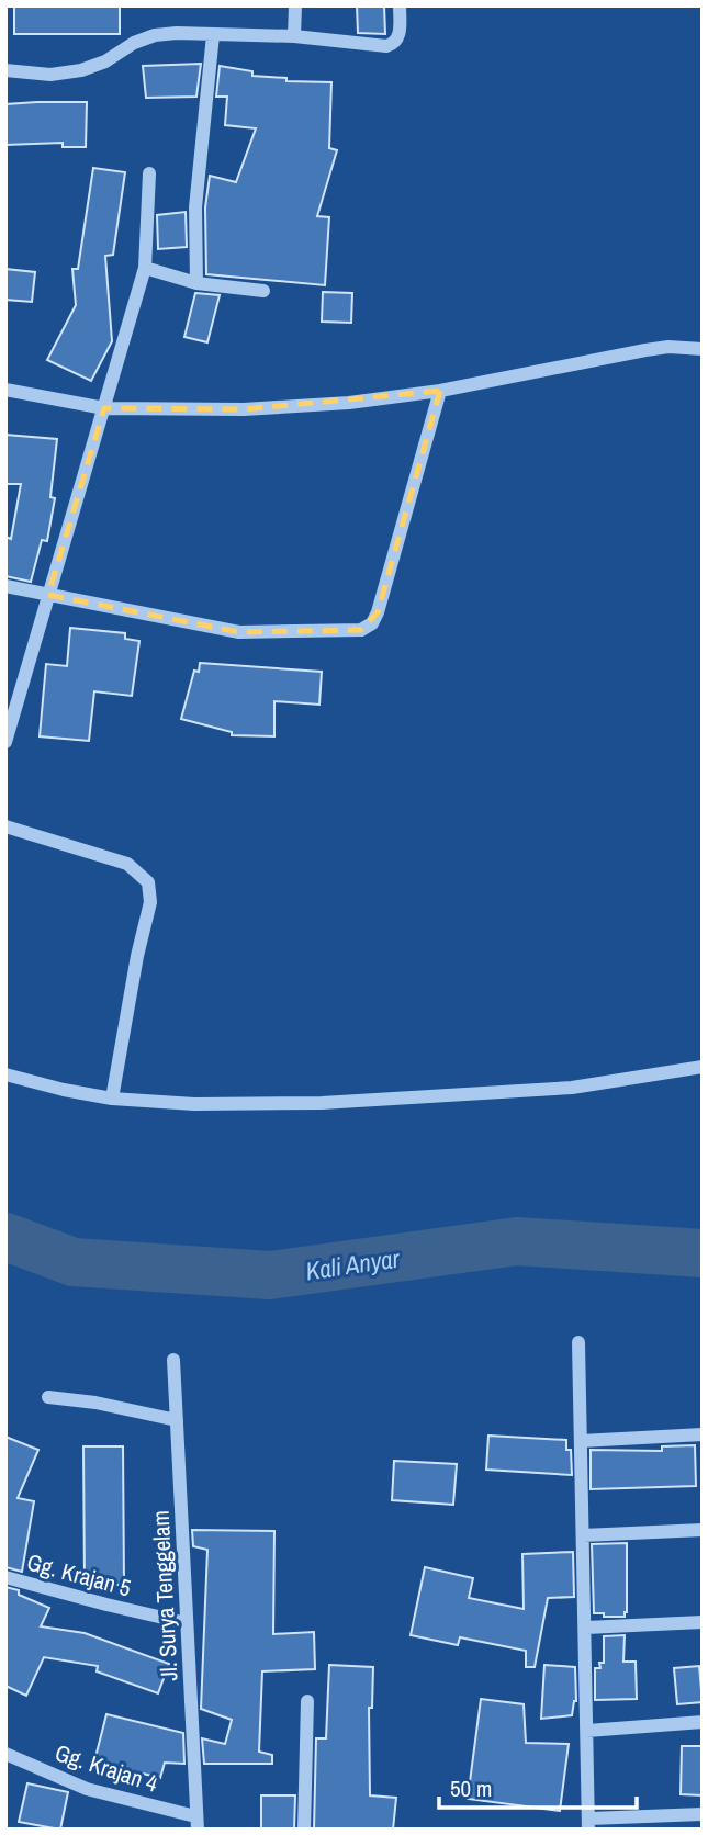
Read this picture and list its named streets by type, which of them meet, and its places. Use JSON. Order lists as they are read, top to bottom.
{
  "streets": {
    "street": ["Gg. Krajan 5", "Jl. Surya Tenggelam", "Gg. Krajan 4"]
  },
  "crossings": [
    ["Gg. Krajan 5", "Jl. Surya Tenggelam"],
    ["Jl. Surya Tenggelam", "Gg. Krajan 4"]
  ],
  "water": ["Kali Anyar"],
  "scale_bar": "50 m"
}
